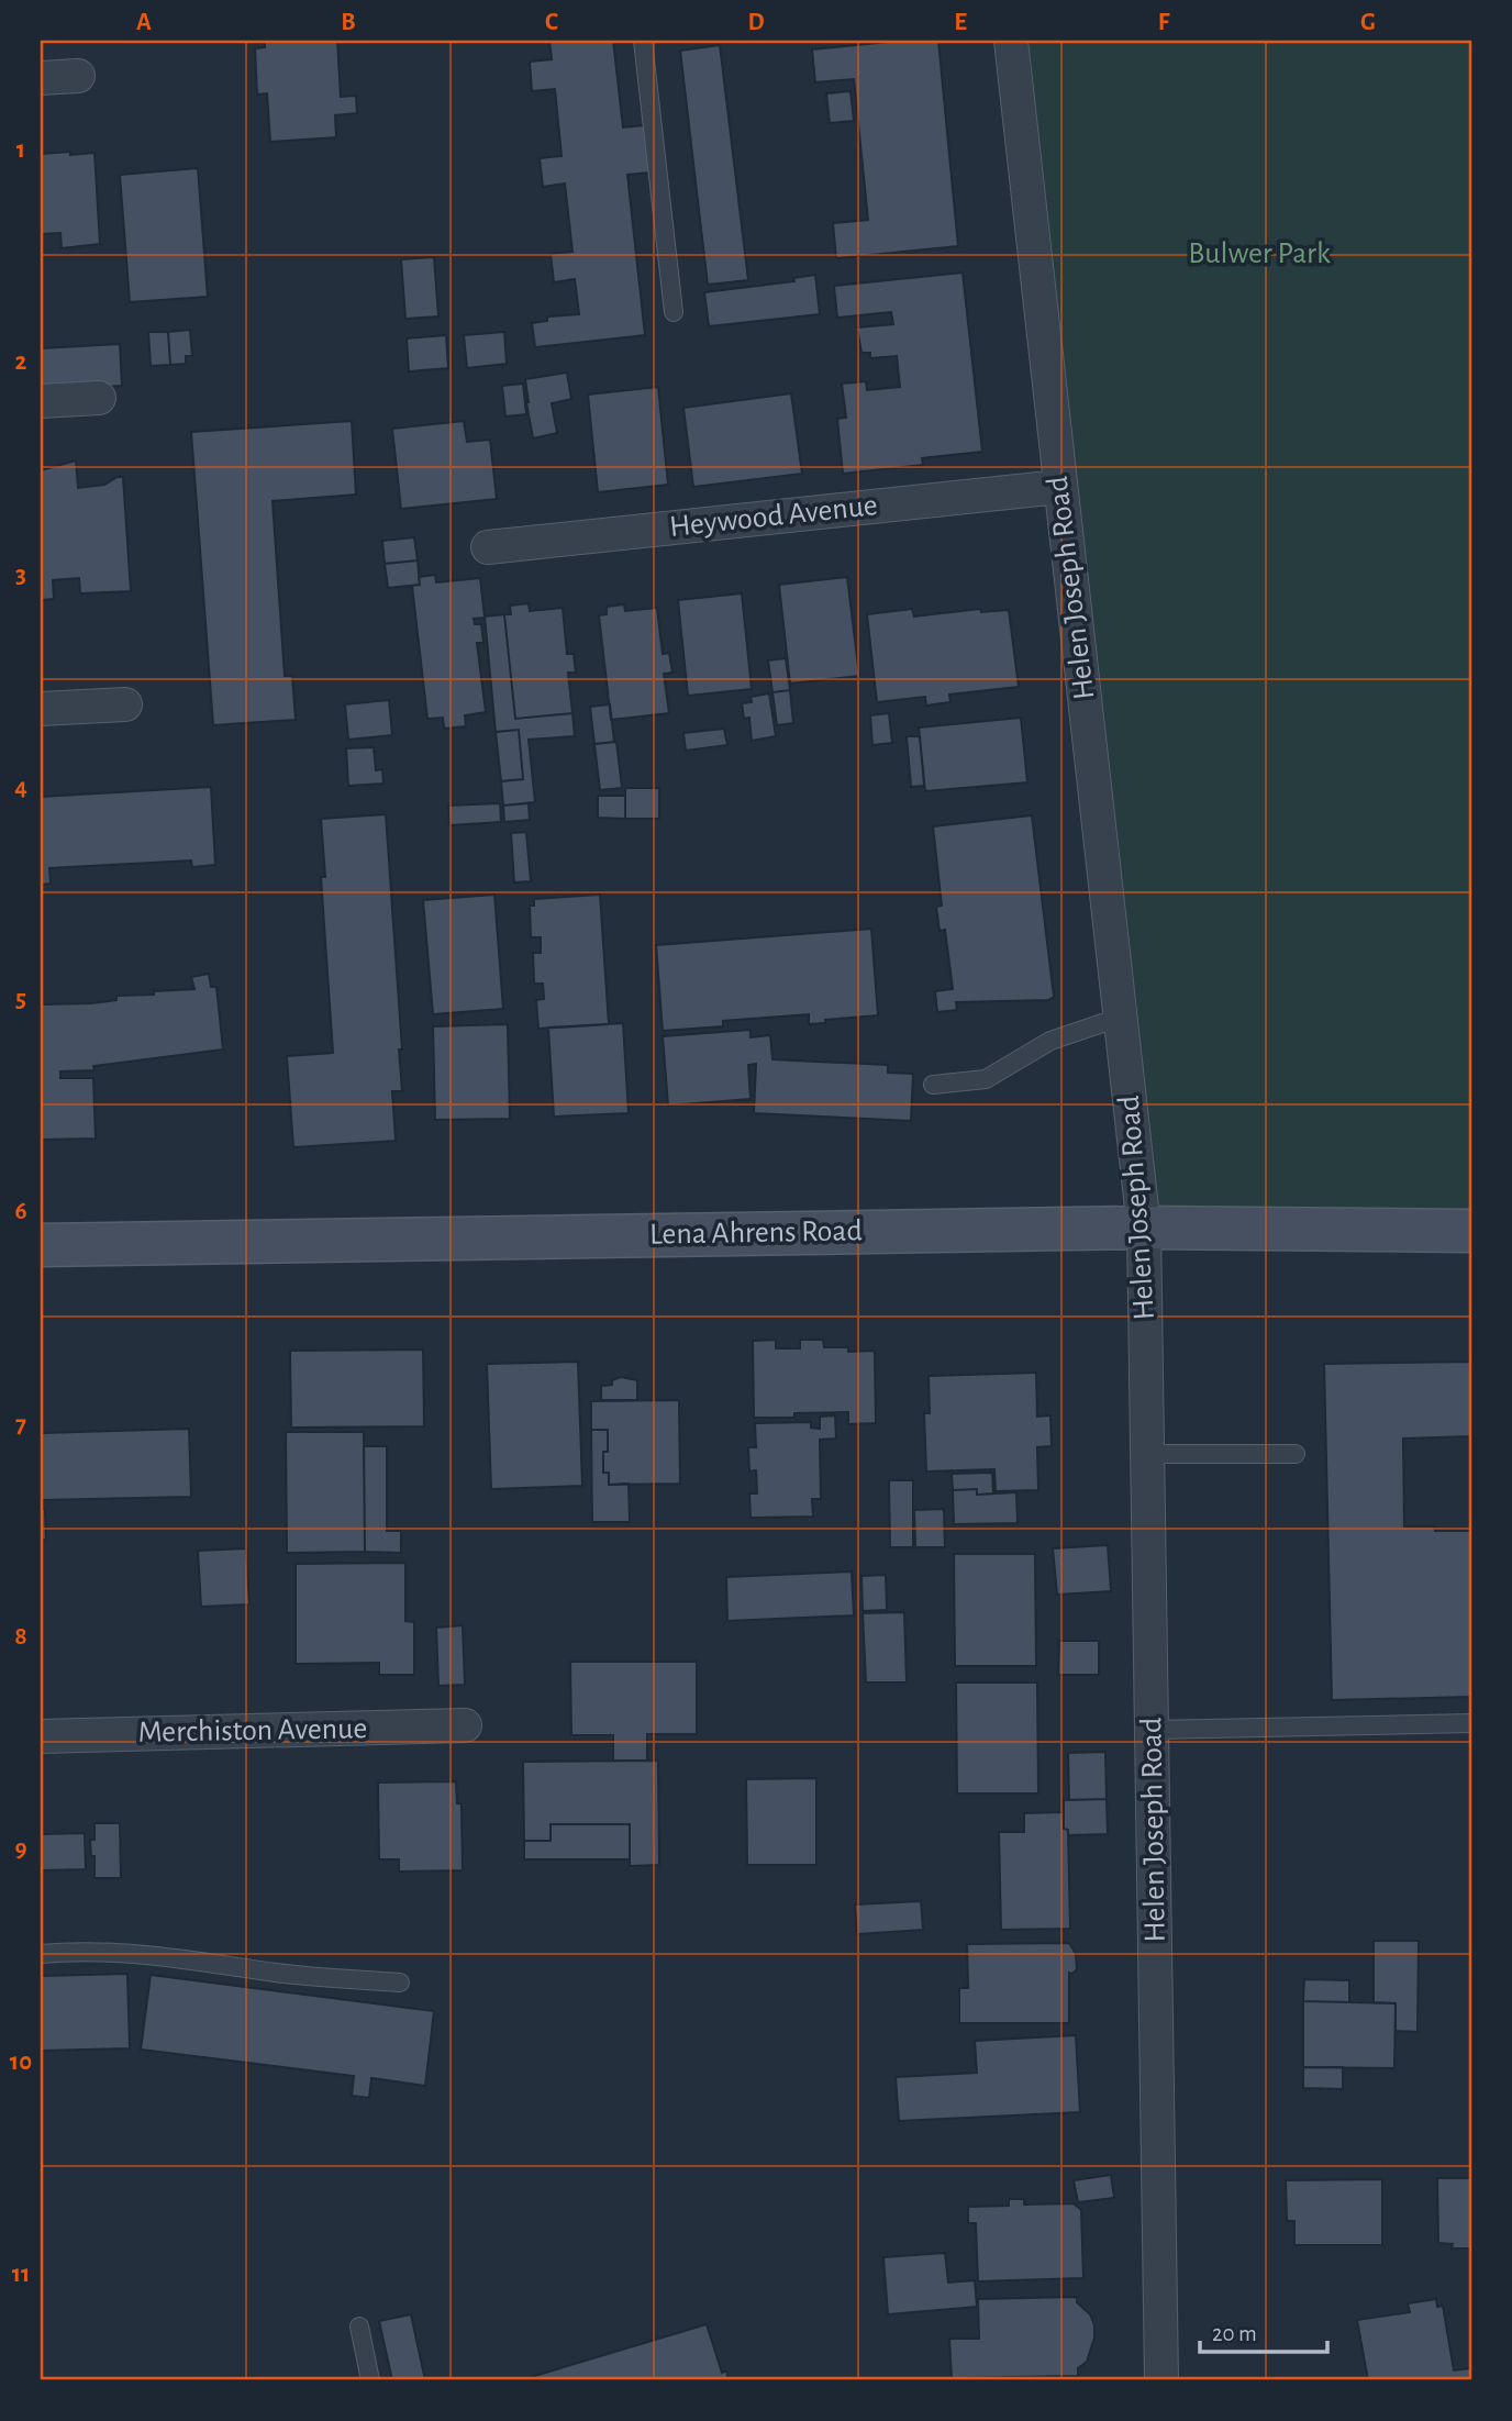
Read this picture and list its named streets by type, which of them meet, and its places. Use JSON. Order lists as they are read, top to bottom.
{
  "streets": {
    "main road": ["Lena Ahrens Road"],
    "street": ["Heywood Avenue", "Helen Joseph Road", "Merchiston Avenue"]
  },
  "crossings": [
    ["Heywood Avenue", "Helen Joseph Road"],
    ["Helen Joseph Road", "Lena Ahrens Road"]
  ],
  "parks": ["Bulwer Park"],
  "scale_bar": "20 m",
  "grid": {
    "columns": [
      "A",
      "B",
      "C",
      "D",
      "E",
      "F",
      "G"
    ],
    "rows": [
      "1",
      "2",
      "3",
      "4",
      "5",
      "6",
      "7",
      "8",
      "9",
      "10",
      "11"
    ]
  }
}
